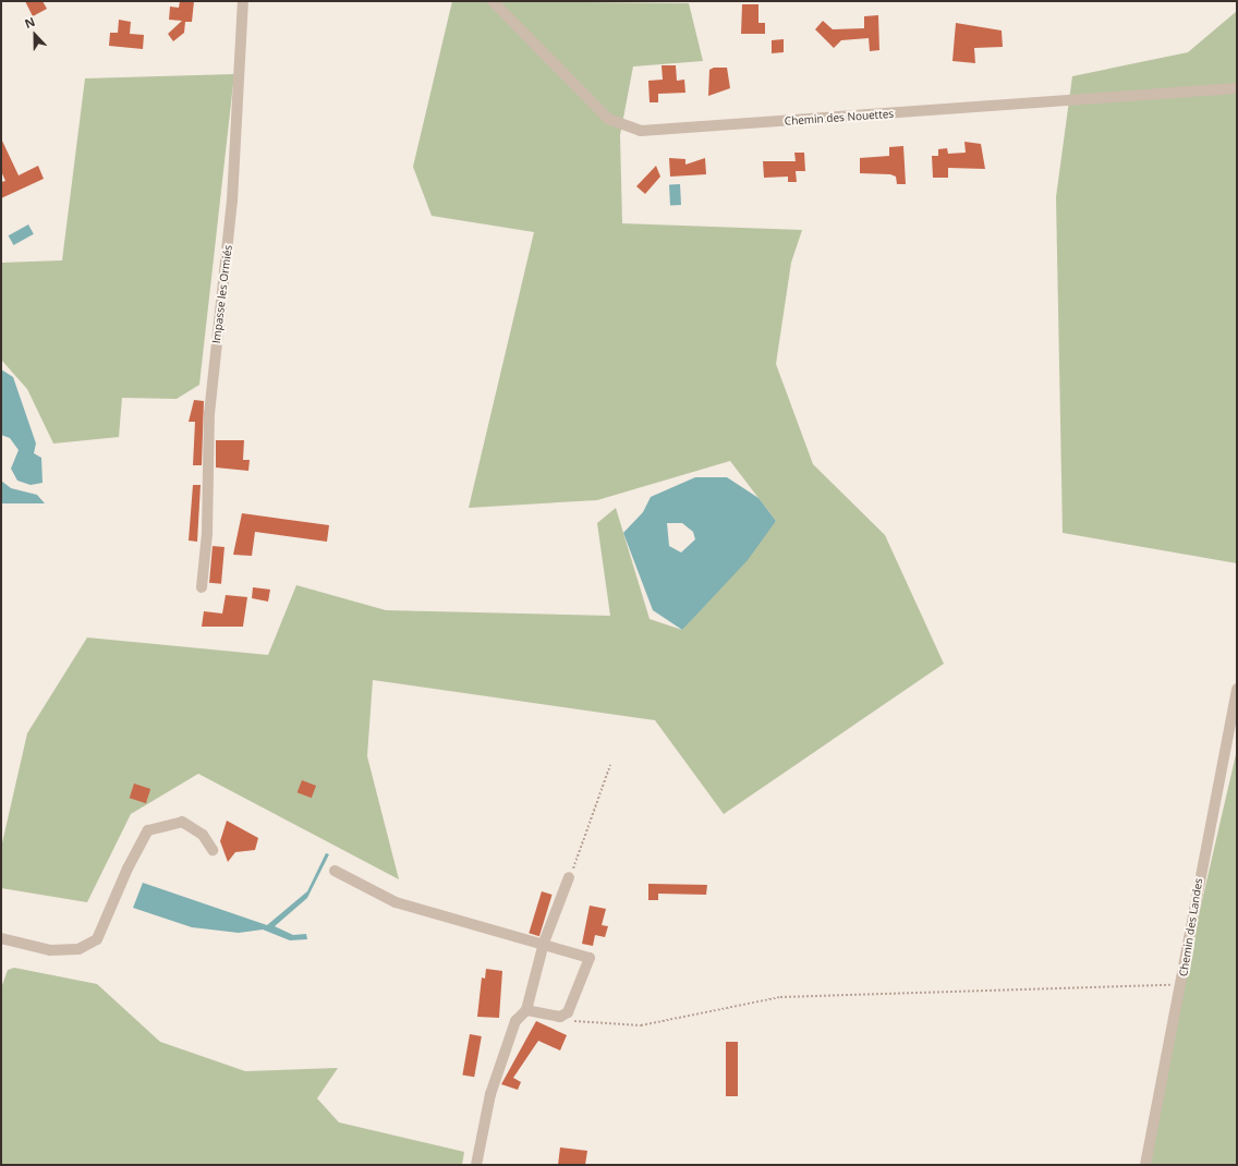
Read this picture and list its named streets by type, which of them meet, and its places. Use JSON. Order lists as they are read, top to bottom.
{
  "streets": {
    "street": ["Chemin des Nouettes", "Impasse les Ormiés", "Chemin des Landes"]
  },
  "north": "top"
}
